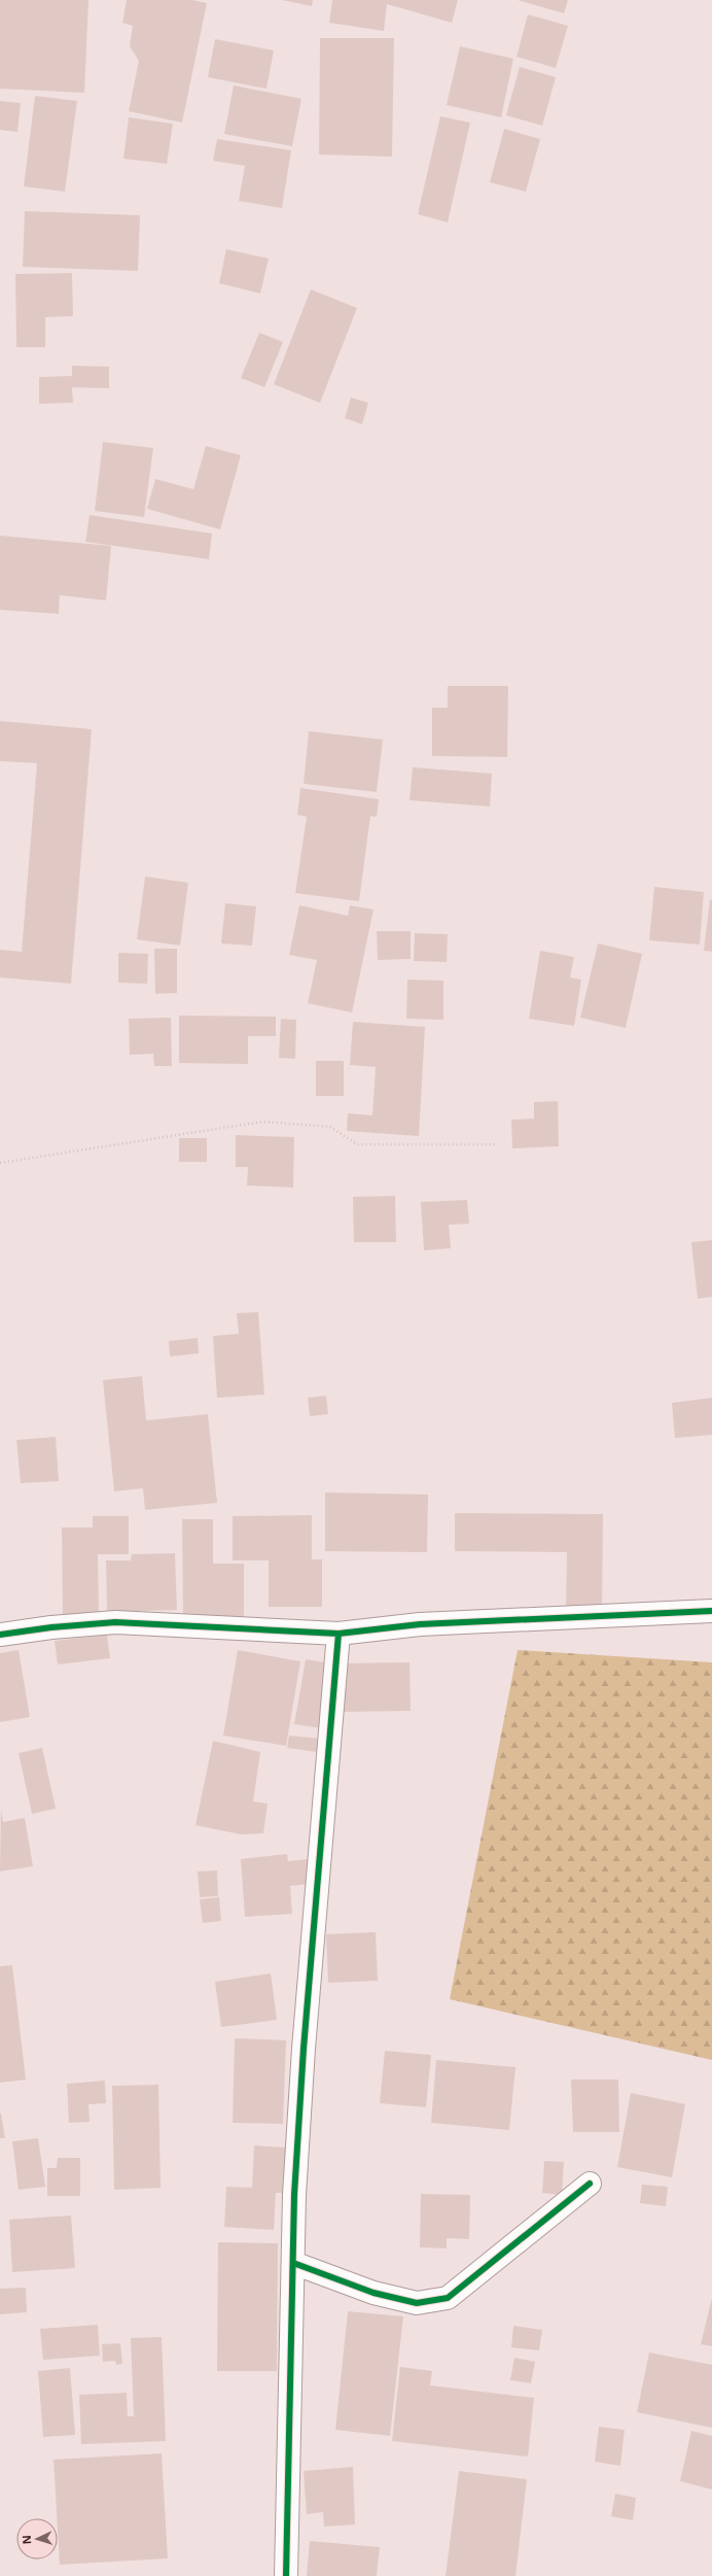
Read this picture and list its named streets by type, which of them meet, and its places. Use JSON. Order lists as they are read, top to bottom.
{
  "north": "left"
}
